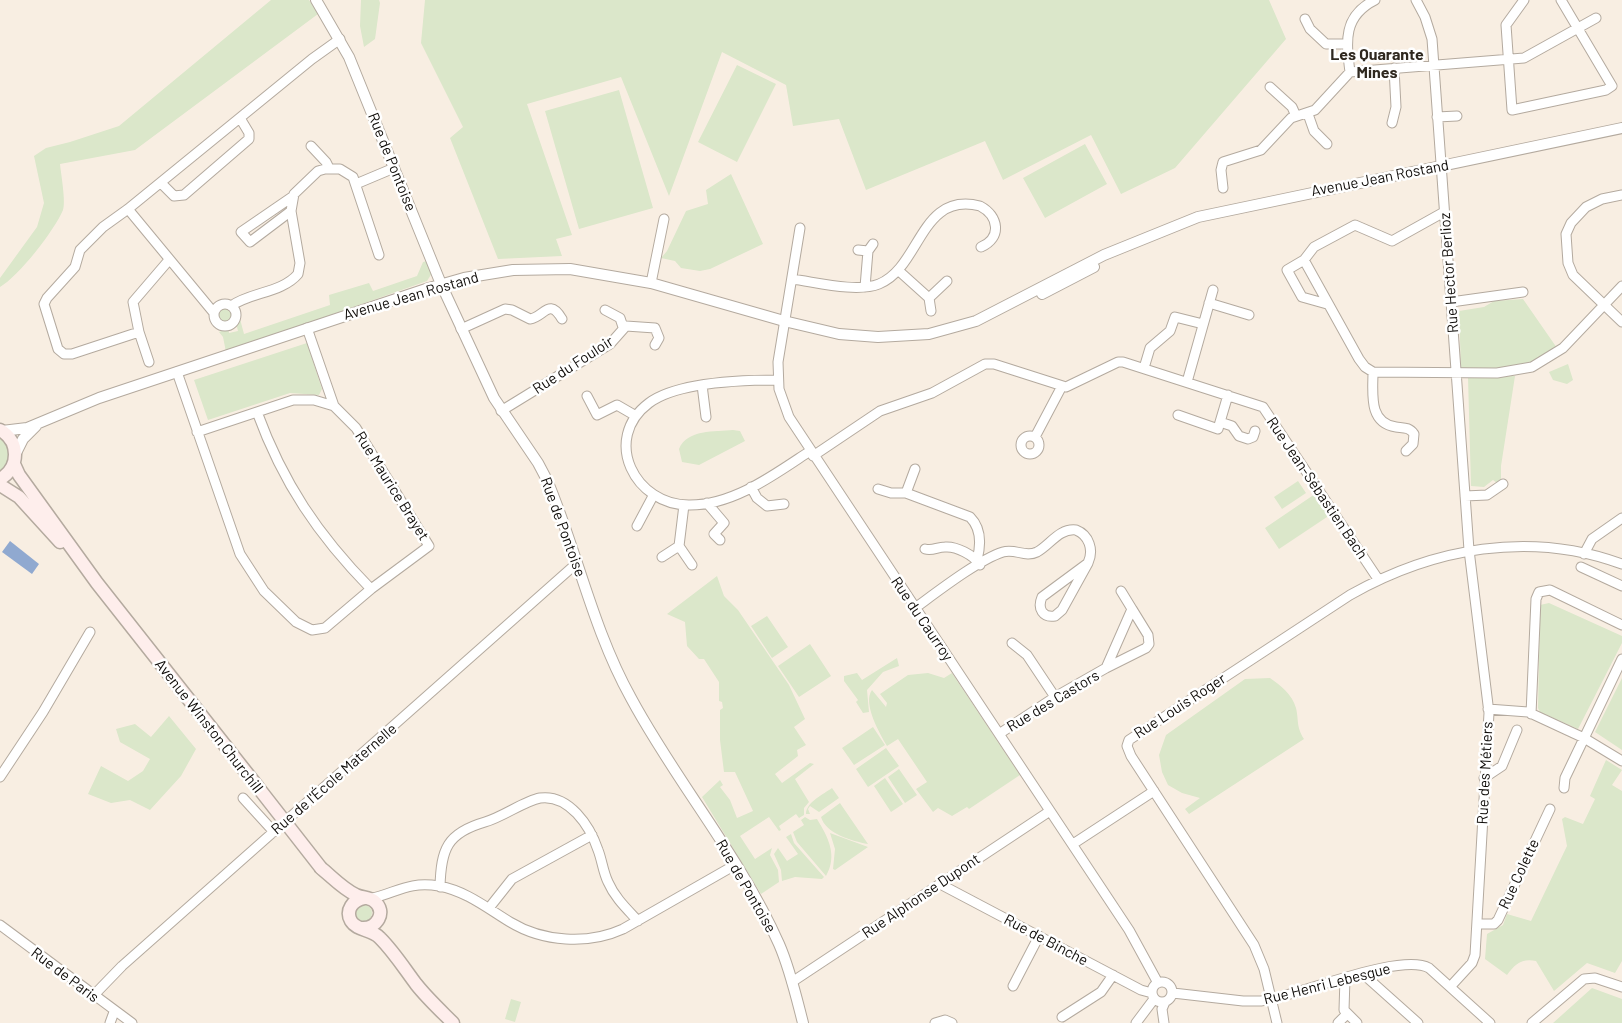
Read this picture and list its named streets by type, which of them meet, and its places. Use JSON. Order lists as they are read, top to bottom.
{
  "streets": {
    "main road": ["Avenue Winston Churchill"],
    "street": [
      "Rue de Pontoise",
      "Avenue Jean Rostand",
      "Rue Hector Berlioz",
      "Rue du Fouloir",
      "Rue Maurice Brayet",
      "Rue Jean-Sébastien Bach",
      "Rue du Caurroy",
      "Rue des Castors",
      "Rue Louis Roger",
      "Rue des Métiers",
      "Rue de l'École Maternelle",
      "Rue Colette",
      "Rue Alphonse Dupont",
      "Rue de Binche",
      "Rue de Paris",
      "Rue Henri Lebesgue"
    ]
  },
  "crossings": [
    ["Rue de Pontoise", "Avenue Jean Rostand"],
    ["Rue de Pontoise", "Rue du Fouloir"],
    ["Rue de Pontoise", "Rue de l'École Maternelle"],
    ["Rue de Pontoise", "Rue Alphonse Dupont"],
    ["Avenue Jean Rostand", "Rue Hector Berlioz"],
    ["Avenue Jean Rostand", "Rue Maurice Brayet"],
    ["Avenue Jean Rostand", "Rue du Caurroy"],
    ["Avenue Jean Rostand", "Avenue Winston Churchill"],
    ["Rue Hector Berlioz", "Rue Louis Roger"],
    ["Rue Hector Berlioz", "Rue des Métiers"],
    ["Rue Jean-Sébastien Bach", "Rue Louis Roger"],
    ["Rue du Caurroy", "Rue des Castors"],
    ["Rue du Caurroy", "Rue Alphonse Dupont"],
    ["Rue du Caurroy", "Rue de Binche"],
    ["Rue du Caurroy", "Rue Henri Lebesgue"],
    ["Rue Louis Roger", "Rue des Métiers"],
    ["Rue Louis Roger", "Rue Henri Lebesgue"],
    ["Rue des Métiers", "Rue Colette"],
    ["Rue des Métiers", "Rue Henri Lebesgue"],
    ["Rue de l'École Maternelle", "Rue de Paris"],
    ["Rue Alphonse Dupont", "Rue de Binche"],
    ["Rue de Binche", "Rue Henri Lebesgue"]
  ],
  "districts": ["Les Quarante Mines"]
}
